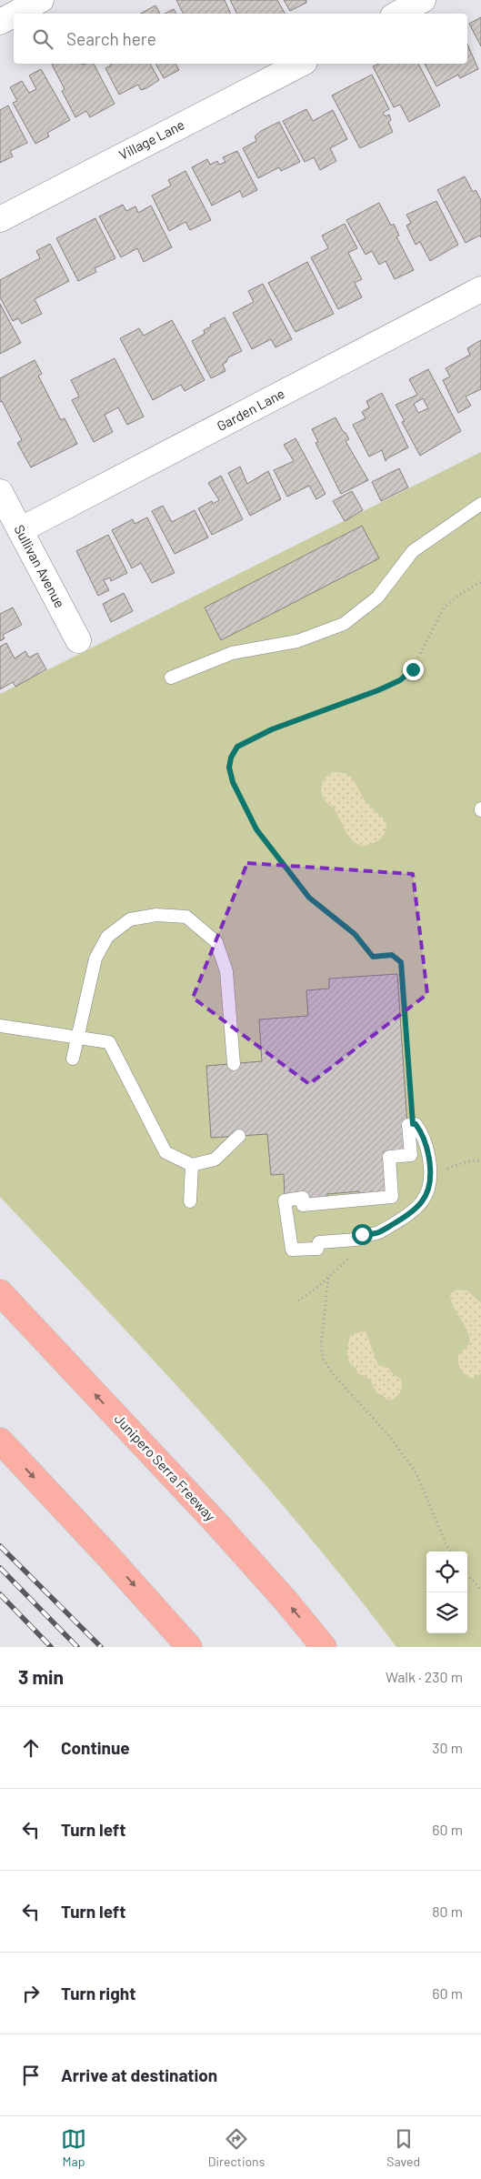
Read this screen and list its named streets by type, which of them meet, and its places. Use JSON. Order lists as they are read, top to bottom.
{
  "streets": {
    "highway": ["Junipero Serra Freeway"],
    "street": ["Village Lane", "Garden Lane", "Sullivan Avenue"]
  },
  "crossings": [
    ["Garden Lane", "Sullivan Avenue"]
  ],
  "page": {
    "search": "Search here",
    "heading": ["3 min", "Walk · 230 m"],
    "list": [
      ["Continue", "30 m"],
      ["Turn left", "60 m"],
      ["Turn left", "80 m"],
      ["Turn right", "60 m"],
      "Arrive at destination"
    ],
    "nav": ["Map", "Directions", "Saved"]
  }
}
